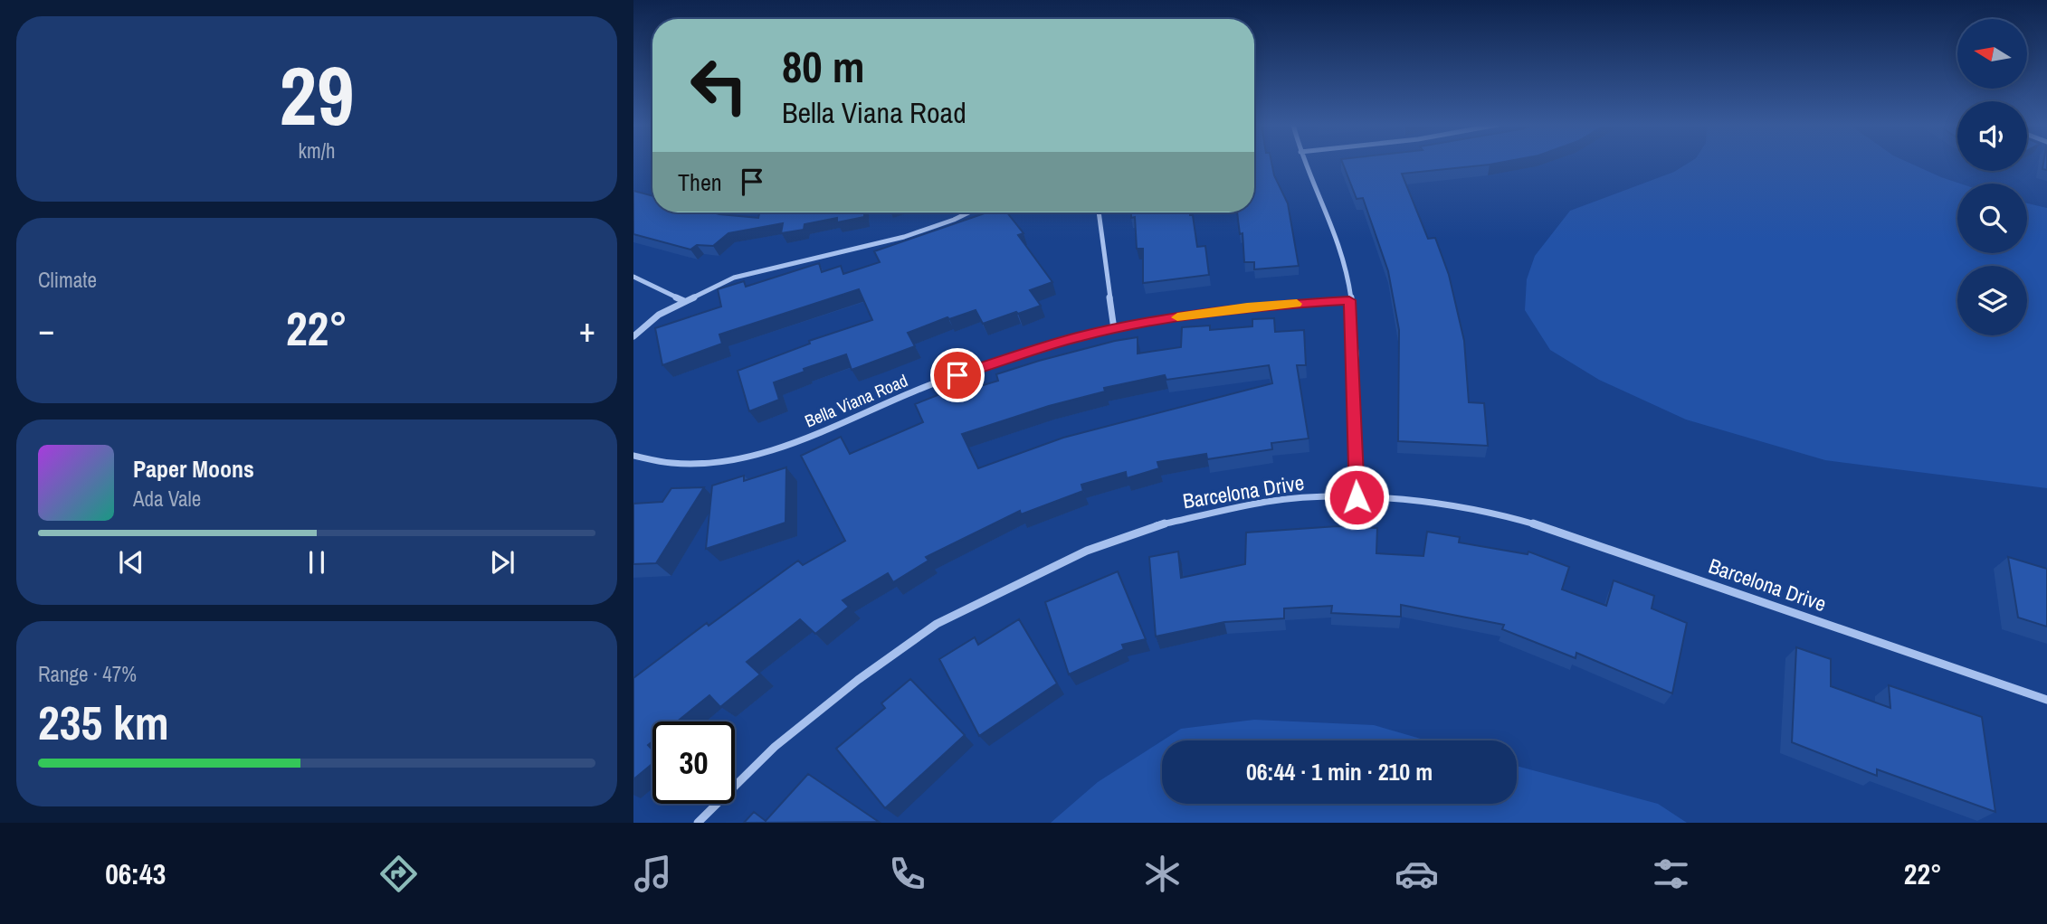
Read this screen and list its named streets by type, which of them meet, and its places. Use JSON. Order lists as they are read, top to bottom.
{
  "streets": {
    "street": ["Bella Viana Road", "Barcelona Drive"]
  },
  "north": "left",
  "page": {
    "tile": [
      ["29", "km/h"],
      "Climate",
      ["Range · 47%", "235 km"]
    ],
    "turn": ["80 m", "Bella Viana Road"],
    "then": "Then",
    "heat": ["−", "22°", "+"],
    "song": ["Paper Moons", "Ada Vale"],
    "limit": "30",
    "trip": "06:44 · 1 min · 210 m",
    "tabs": ["06:43", "22°"]
  }
}
